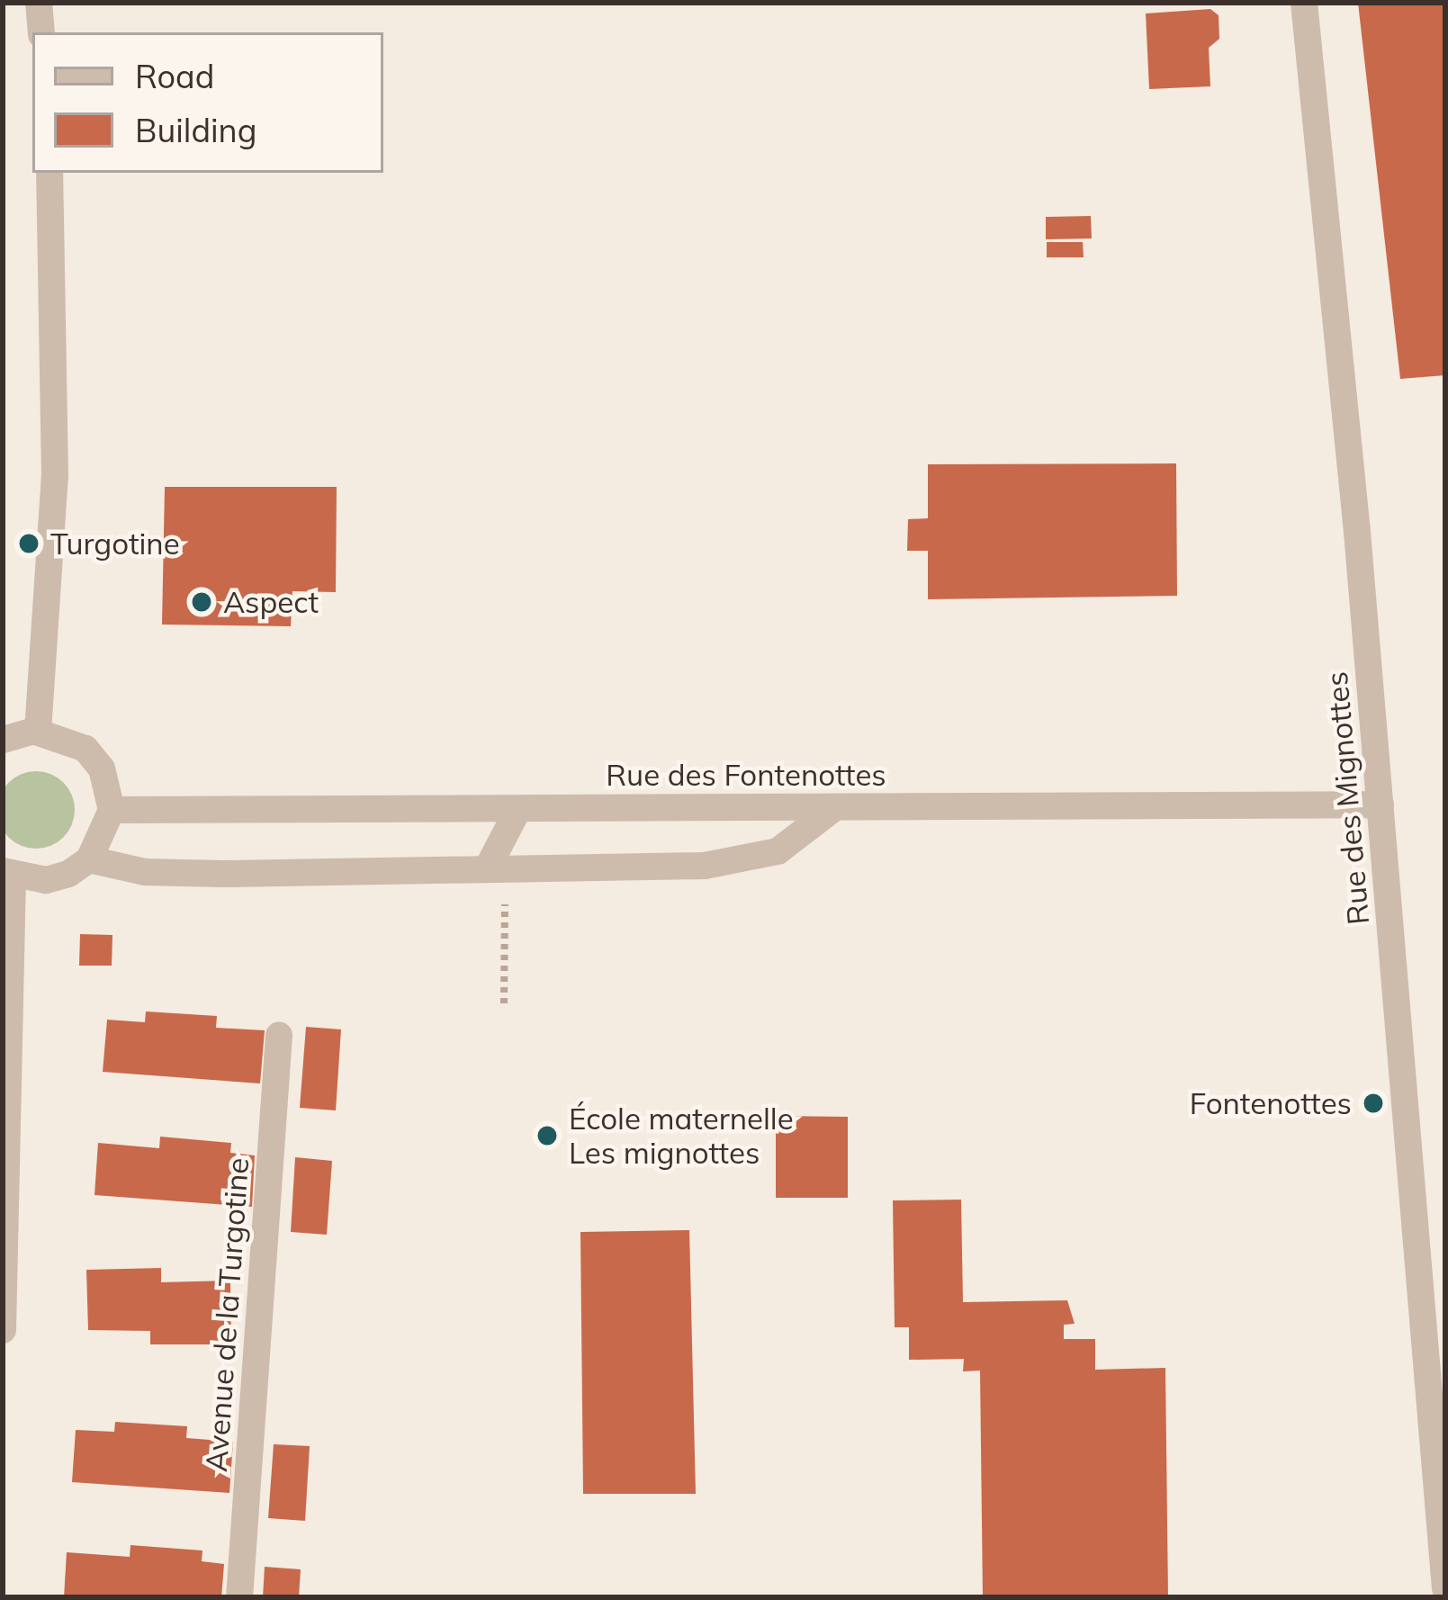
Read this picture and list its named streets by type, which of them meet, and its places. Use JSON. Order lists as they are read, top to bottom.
{
  "streets": {
    "street": ["Rue des Fontenottes", "Rue des Mignottes", "Avenue de la Turgotine"]
  },
  "crossings": [
    ["Rue des Fontenottes", "Rue des Mignottes"]
  ],
  "places": [
    "Turgotine",
    "Aspect",
    "Fontenottes",
    "École maternelle Les mignottes"
  ],
  "legend": ["Road", "Building"]
}
